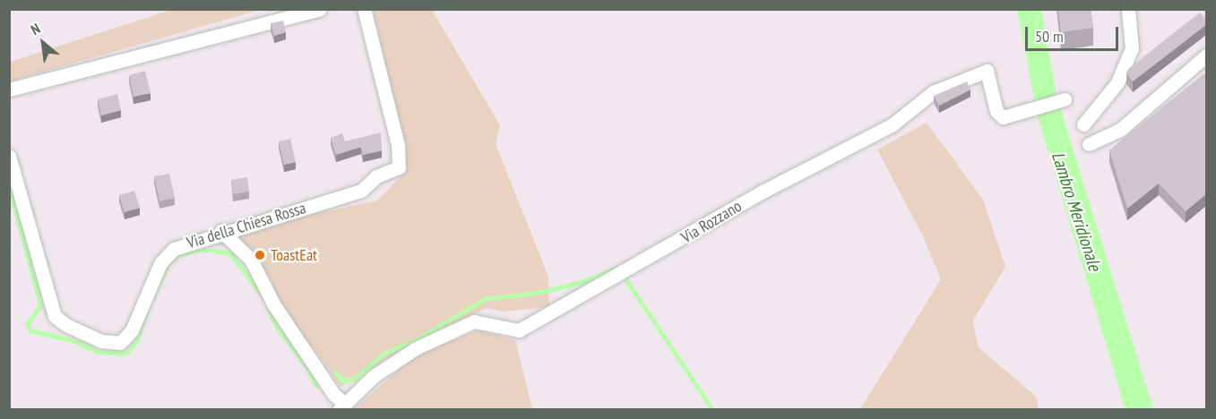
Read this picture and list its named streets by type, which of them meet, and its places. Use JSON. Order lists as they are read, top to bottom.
{
  "streets": {
    "street": ["Via Rozzano", "Via della Chiesa Rossa"]
  },
  "water": ["Lambro Meridionale"],
  "places": ["ToastEat"],
  "scale_bar": "50 m",
  "north": "top left"
}
